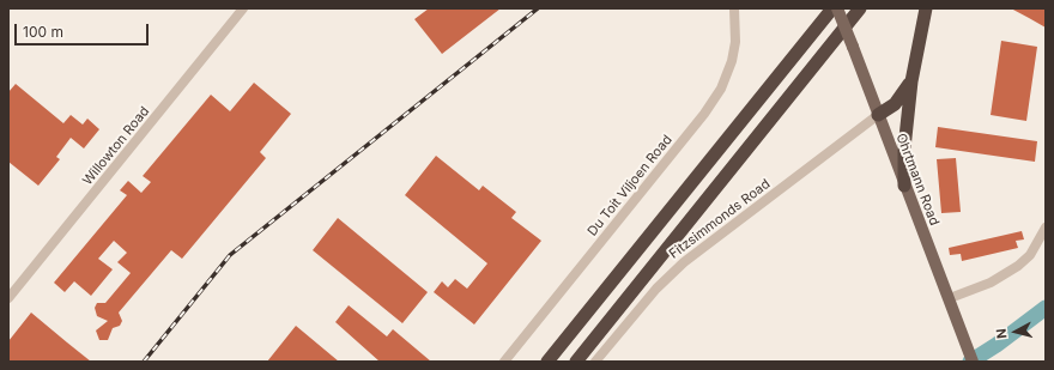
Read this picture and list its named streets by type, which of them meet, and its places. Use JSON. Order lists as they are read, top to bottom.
{
  "streets": {
    "main road": ["Ohrtmann Road"],
    "street": ["Willowton Road", "Du Toit Viljoen Road", "Fitzsimmonds Road"]
  },
  "crossings": [
    ["Ohrtmann Road", "Fitzsimmonds Road"]
  ],
  "scale_bar": "100 m",
  "north": "left"
}
